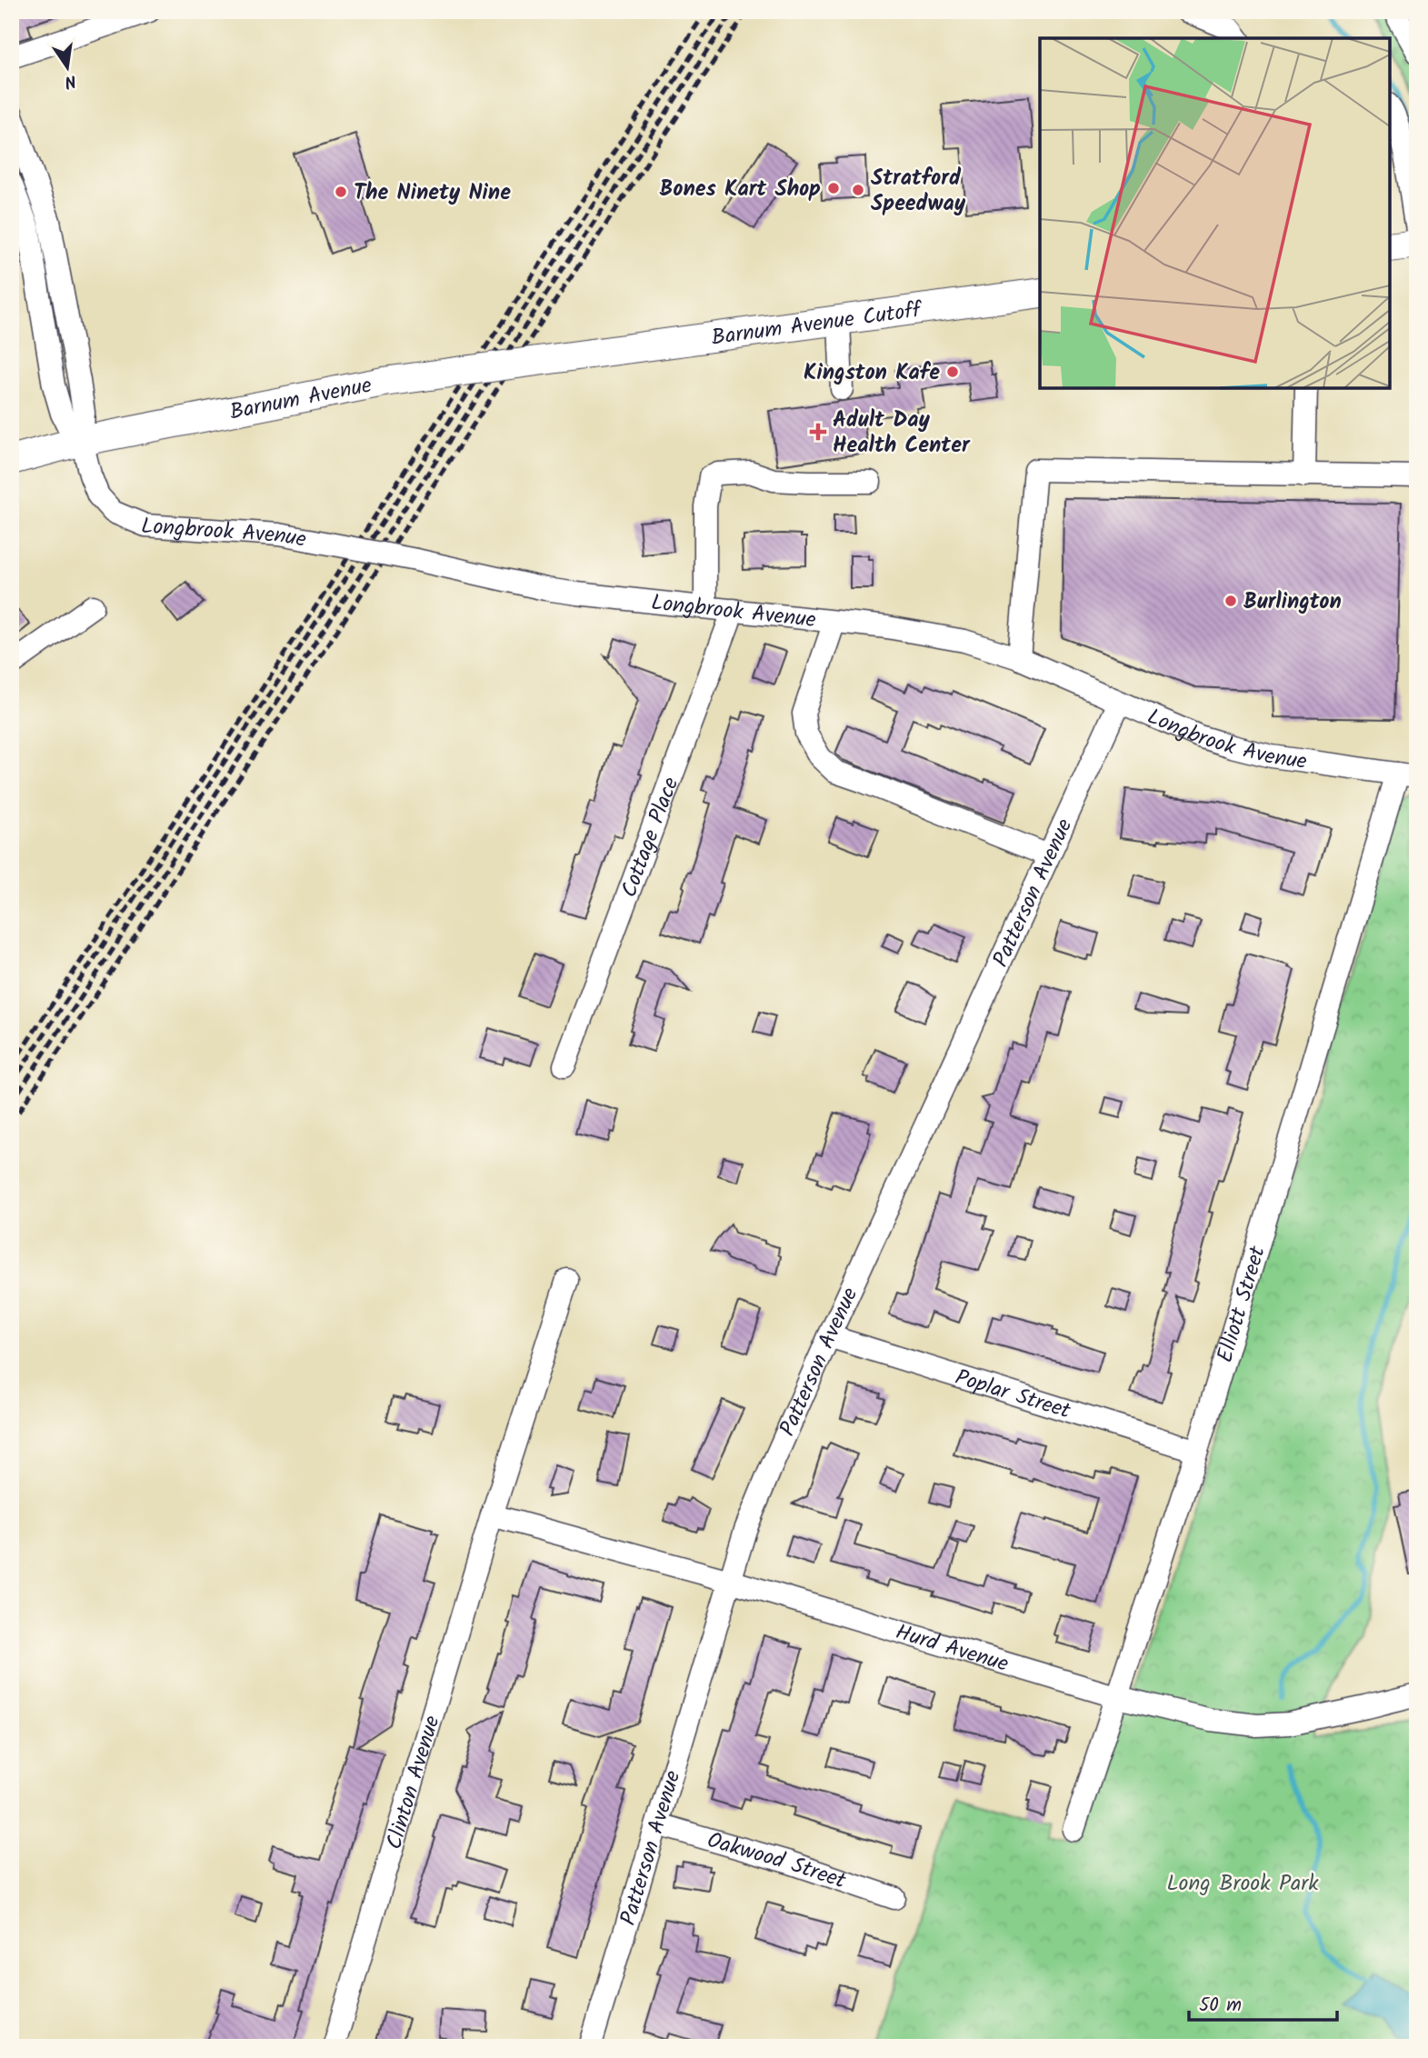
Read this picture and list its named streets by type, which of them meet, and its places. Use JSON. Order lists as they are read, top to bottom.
{
  "streets": {
    "main road": ["Barnum Avenue Cutoff", "Barnum Avenue"],
    "street": [
      "Longbrook Avenue",
      "Cottage Place",
      "Patterson Avenue",
      "Elliott Street",
      "Poplar Street",
      "Hurd Avenue",
      "Clinton Avenue",
      "Oakwood Street"
    ]
  },
  "crossings": [
    ["Barnum Avenue Cutoff", "Barnum Avenue"],
    ["Barnum Avenue", "Longbrook Avenue"],
    ["Longbrook Avenue", "Cottage Place"],
    ["Longbrook Avenue", "Patterson Avenue"],
    ["Longbrook Avenue", "Elliott Street"],
    ["Patterson Avenue", "Poplar Street"],
    ["Patterson Avenue", "Hurd Avenue"],
    ["Patterson Avenue", "Oakwood Street"],
    ["Elliott Street", "Poplar Street"],
    ["Elliott Street", "Hurd Avenue"],
    ["Hurd Avenue", "Clinton Avenue"]
  ],
  "parks": ["Long Brook Park"],
  "places": {
    "other": [
      "Bones Kart Shop",
      "Stratford Speedway",
      "The Ninety Nine",
      "Kingston Kafe",
      "Burlington"
    ],
    "health": ["Adult Day Health Center"]
  },
  "scale_bar": "50 m",
  "north": "bottom"
}
